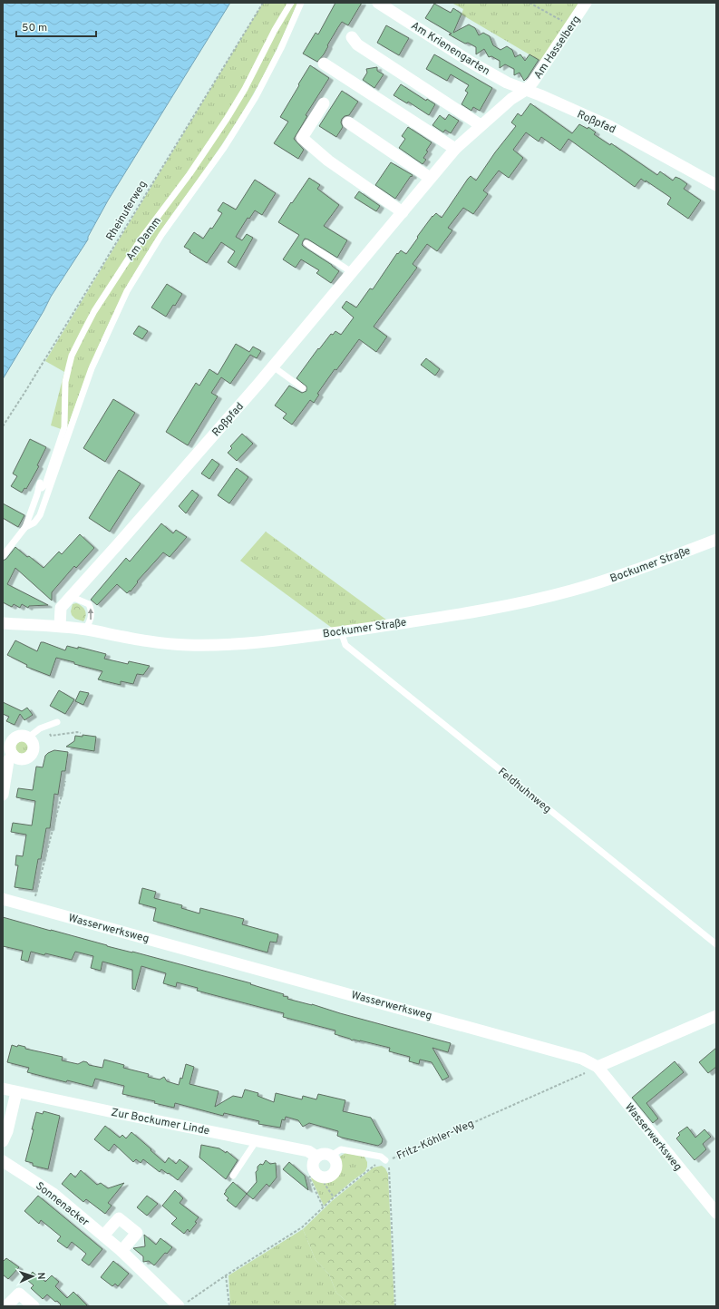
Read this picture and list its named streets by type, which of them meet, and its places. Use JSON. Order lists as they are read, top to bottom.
{
  "streets": {
    "street": [
      "Am Hasselberg",
      "Am Krienengarten",
      "Roßpfad",
      "Bockumer Straße",
      "Wasserwerksweg",
      "Zur Bockumer Linde",
      "Sonnenacker"
    ],
    "lane": ["Am Damm", "Feldhuhnweg"],
    "path": ["Rheinuferweg", "Fritz-Köhler-Weg"]
  },
  "crossings": [
    ["Am Hasselberg", "Am Krienengarten"],
    ["Am Hasselberg", "Roßpfad"],
    ["Am Krienengarten", "Roßpfad"],
    ["Roßpfad", "Bockumer Straße"],
    ["Bockumer Straße", "Feldhuhnweg"],
    ["Wasserwerksweg", "Fritz-Köhler-Weg"],
    ["Zur Bockumer Linde", "Fritz-Köhler-Weg"],
    ["Fritz-Köhler-Weg", "Sonnenacker"]
  ],
  "scale_bar": "50 m",
  "north": "right"
}
